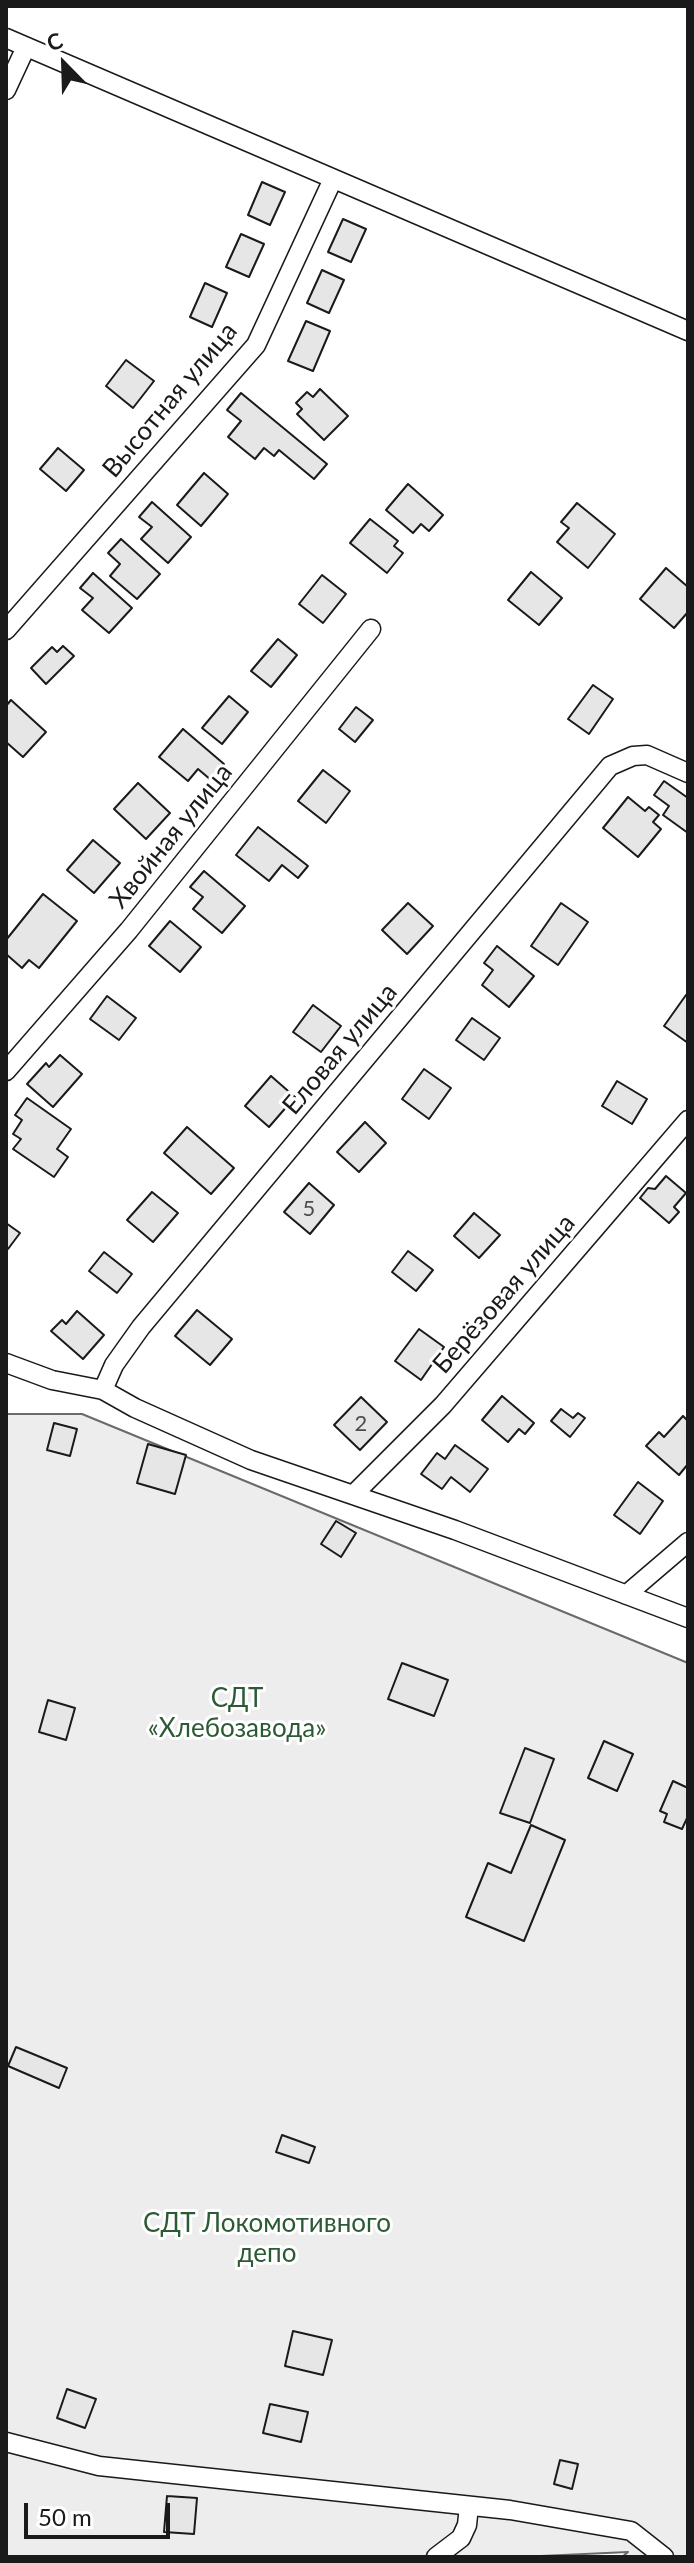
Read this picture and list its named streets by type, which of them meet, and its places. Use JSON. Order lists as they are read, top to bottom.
{
  "streets": {
    "street": [
      "Высотная улица",
      "Хвойная улица",
      "Еловая улица",
      "Берёзовая улица"
    ]
  },
  "parks": ["СДТ «Хлебозавода»", "СДТ Локомотивного депо"],
  "house_numbers": ["5", "2"],
  "scale_bar": "50 m",
  "north": "top left"
}
